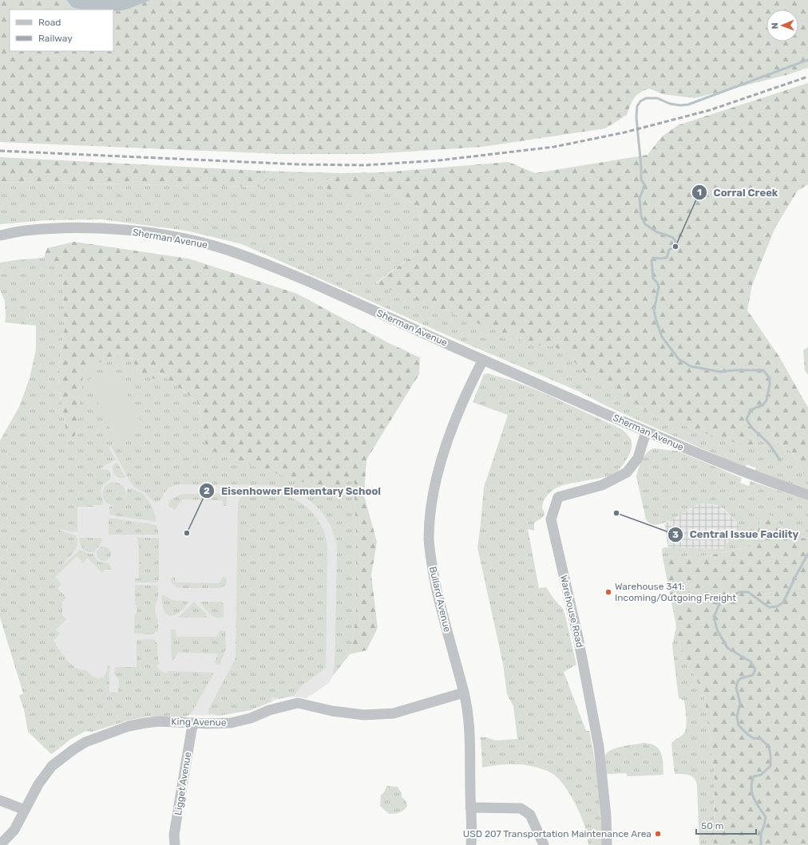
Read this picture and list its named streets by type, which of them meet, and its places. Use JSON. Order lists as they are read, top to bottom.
{
  "streets": {
    "street": [
      "Sherman Avenue",
      "Bullard Avenue",
      "Warehouse Road",
      "King Avenue",
      "Ligget Avenue"
    ]
  },
  "crossings": [
    ["Sherman Avenue", "Bullard Avenue"],
    ["Sherman Avenue", "Warehouse Road"],
    ["Bullard Avenue", "King Avenue"],
    ["King Avenue", "Ligget Avenue"]
  ],
  "places": [
    "Corral Creek",
    "Central Issue Facility",
    "Eisenhower Elementary School",
    "Warehouse 341: Incoming/Outgoing Freight",
    "USD 207 Transportation Maintenance Area"
  ],
  "legend": ["Road", "Railway"],
  "scale_bar": "50 m",
  "north": "left"
}
